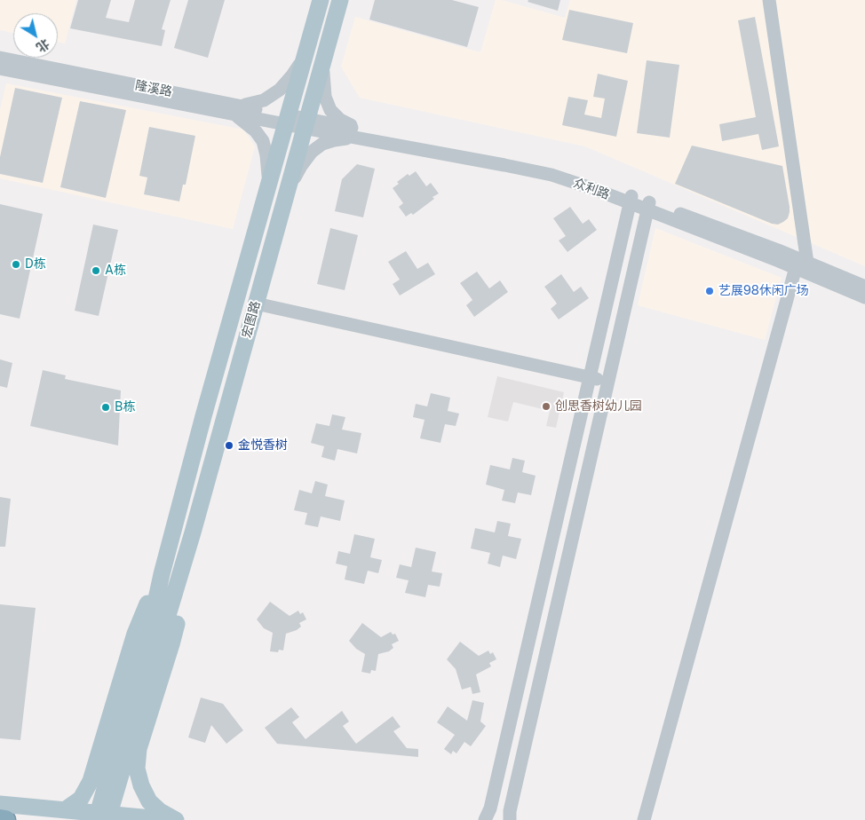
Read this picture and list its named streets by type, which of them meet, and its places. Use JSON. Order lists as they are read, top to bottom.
{
  "streets": {
    "main road": ["宏图路"],
    "street": ["隆溪路", "众利路"]
  },
  "crossings": [
    ["隆溪路", "众利路"],
    ["隆溪路", "宏图路"],
    ["众利路", "宏图路"]
  ],
  "places": [
    "D栋",
    "A栋",
    "艺展98休闲广场",
    "创思香树幼儿园",
    "B栋",
    "金悦香树"
  ],
  "north": "bottom right"
}
